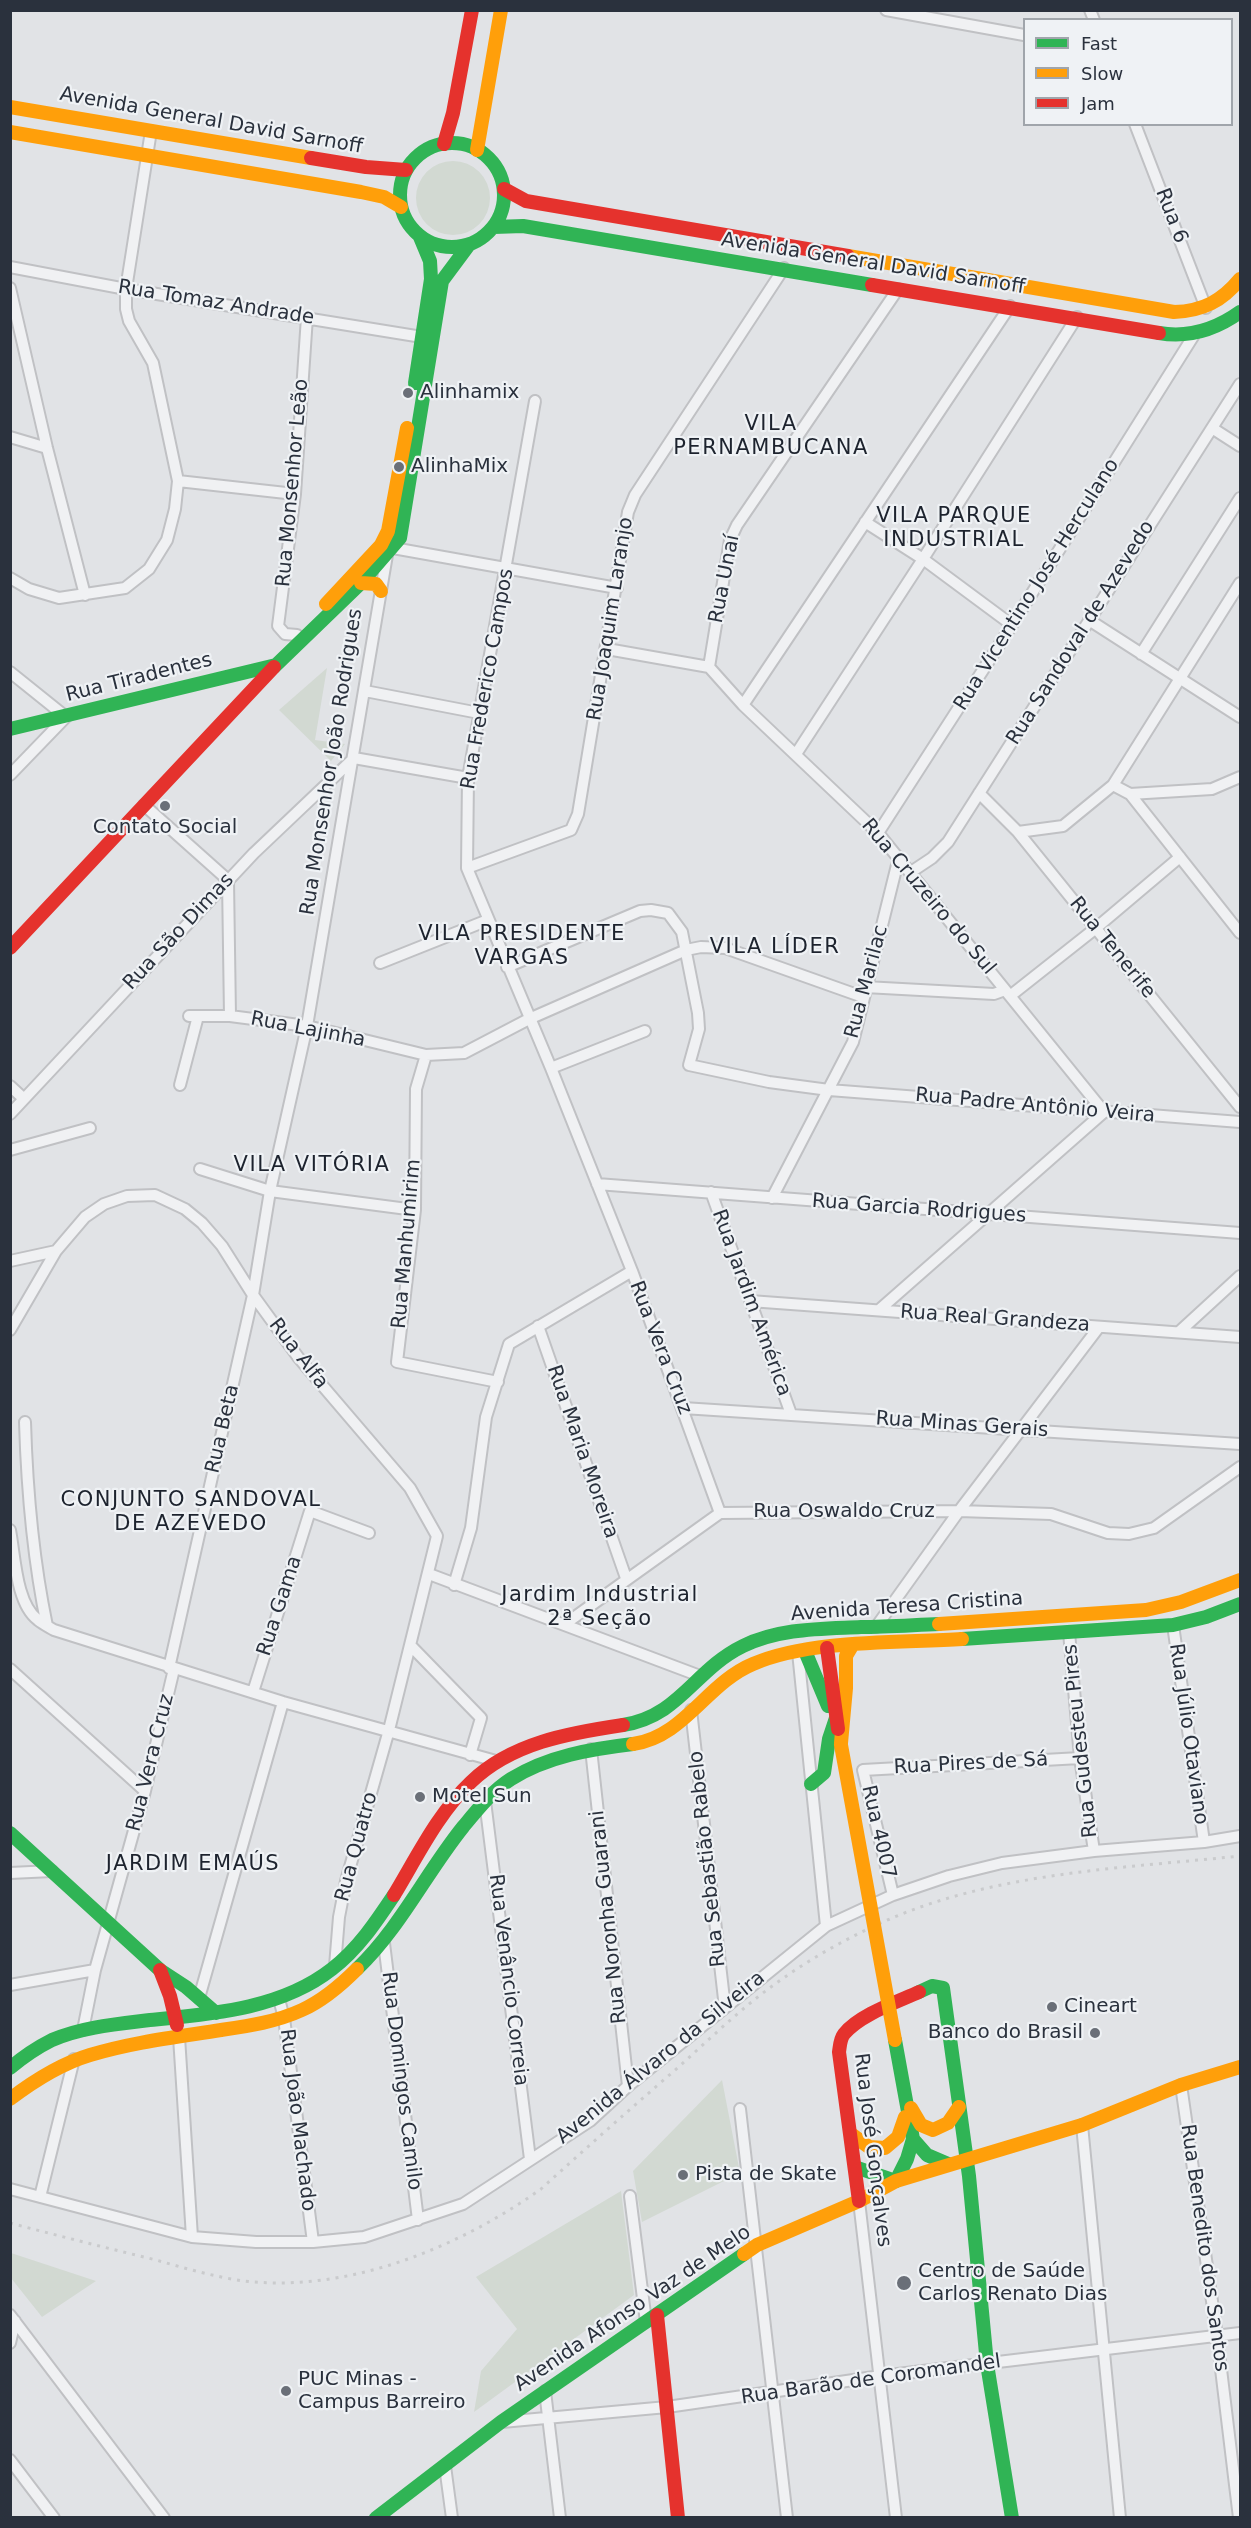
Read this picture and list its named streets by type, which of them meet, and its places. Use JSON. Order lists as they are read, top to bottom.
{
  "streets": {
    "street": [
      "Avenida General David Sarnoff",
      "Rua 6",
      "Rua Tomaz Andrade",
      "Rua Monsenhor Leão",
      "Rua Unaí",
      "Rua Vicentino José Herculano",
      "Rua Joaquim Laranjo",
      "Rua Sandoval de Azevedo",
      "Rua Tiradentes",
      "Rua Frederico Campos",
      "Rua Monsenhor João Rodrigues",
      "Rua Cruzeiro do Sul",
      "Rua São Dimas",
      "Rua Tenerife",
      "Rua Marilac",
      "Rua Lajinha",
      "Rua Padre Antônio Veira",
      "Rua Garcia Rodrigues",
      "Rua Manhumirim",
      "Rua Jardim América",
      "Rua Real Grandeza",
      "Rua Vera Cruz",
      "Rua Alfa",
      "Rua Minas Gerais",
      "Rua Beta",
      "Rua Maria Moreira",
      "Rua Oswaldo Cruz",
      "Rua Gama",
      "Avenida Teresa Cristina",
      "Rua Júlio Otaviano",
      "Rua Gudesteu Pires",
      "Rua Pires de Sá",
      "Rua 4007",
      "Rua Quatro",
      "Rua Sebastião Rabelo",
      "Rua Noronha Guarani",
      "Rua Venâncio Correia",
      "Avenida Álvaro da Silveira",
      "Rua Domingos Camilo",
      "Rua João Machado",
      "Rua José Gonçalves",
      "Rua Benedito dos Santos",
      "Avenida Afonso Vaz de Melo",
      "Rua Barão de Coromandel"
    ]
  },
  "crossings": [
    ["Avenida General David Sarnoff", "Rua 6"],
    ["Avenida General David Sarnoff", "Rua Unaí"],
    ["Avenida General David Sarnoff", "Rua Vicentino José Herculano"],
    ["Avenida General David Sarnoff", "Rua Joaquim Laranjo"],
    ["Avenida General David Sarnoff", "Rua Monsenhor João Rodrigues"],
    ["Rua Tomaz Andrade", "Rua Monsenhor Leão"],
    ["Rua Tomaz Andrade", "Rua Monsenhor João Rodrigues"],
    ["Rua Unaí", "Rua Cruzeiro do Sul"],
    ["Rua Vicentino José Herculano", "Rua Cruzeiro do Sul"],
    ["Rua Joaquim Laranjo", "Rua Frederico Campos"],
    ["Rua Sandoval de Azevedo", "Rua Cruzeiro do Sul"],
    ["Rua Sandoval de Azevedo", "Rua Tenerife"],
    ["Rua Frederico Campos", "Rua Lajinha"],
    ["Rua Frederico Campos", "Rua Garcia Rodrigues"],
    ["Rua Frederico Campos", "Rua Vera Cruz"],
    ["Rua Monsenhor João Rodrigues", "Rua São Dimas"],
    ["Rua Monsenhor João Rodrigues", "Rua Lajinha"],
    ["Rua Monsenhor João Rodrigues", "Rua Alfa"],
    ["Rua Monsenhor João Rodrigues", "Rua Beta"],
    ["Rua Cruzeiro do Sul", "Rua Marilac"],
    ["Rua Cruzeiro do Sul", "Rua Lajinha"],
    ["Rua Cruzeiro do Sul", "Rua Padre Antônio Veira"],
    ["Rua Marilac", "Rua Lajinha"],
    ["Rua Marilac", "Rua Padre Antônio Veira"],
    ["Rua Marilac", "Rua Garcia Rodrigues"],
    ["Rua Lajinha", "Rua Padre Antônio Veira"],
    ["Rua Lajinha", "Rua Manhumirim"],
    ["Rua Garcia Rodrigues", "Rua Jardim América"],
    ["Rua Garcia Rodrigues", "Rua Vera Cruz"],
    ["Rua Jardim América", "Rua Real Grandeza"],
    ["Rua Jardim América", "Rua Minas Gerais"],
    ["Rua Vera Cruz", "Rua Minas Gerais"],
    ["Rua Vera Cruz", "Rua Beta"],
    ["Rua Vera Cruz", "Rua Oswaldo Cruz"],
    ["Rua Vera Cruz", "Avenida Teresa Cristina"],
    ["Rua Alfa", "Rua Beta"],
    ["Rua Alfa", "Rua Quatro"],
    ["Avenida Teresa Cristina", "Rua Júlio Otaviano"],
    ["Avenida Teresa Cristina", "Rua Gudesteu Pires"],
    ["Avenida Teresa Cristina", "Rua Quatro"],
    ["Avenida Teresa Cristina", "Rua Sebastião Rabelo"],
    ["Avenida Teresa Cristina", "Rua Noronha Guarani"],
    ["Avenida Teresa Cristina", "Rua Venâncio Correia"],
    ["Avenida Teresa Cristina", "Rua Domingos Camilo"],
    ["Avenida Teresa Cristina", "Rua João Machado"],
    ["Rua Júlio Otaviano", "Avenida Álvaro da Silveira"],
    ["Rua Gudesteu Pires", "Rua Pires de Sá"],
    ["Rua Gudesteu Pires", "Avenida Álvaro da Silveira"],
    ["Rua Pires de Sá", "Rua 4007"],
    ["Rua 4007", "Avenida Álvaro da Silveira"],
    ["Rua Sebastião Rabelo", "Avenida Álvaro da Silveira"],
    ["Rua Noronha Guarani", "Avenida Álvaro da Silveira"],
    ["Rua Venâncio Correia", "Avenida Álvaro da Silveira"],
    ["Avenida Álvaro da Silveira", "Rua Domingos Camilo"],
    ["Avenida Álvaro da Silveira", "Rua João Machado"],
    ["Rua José Gonçalves", "Avenida Afonso Vaz de Melo"],
    ["Rua José Gonçalves", "Rua Barão de Coromandel"],
    ["Rua Benedito dos Santos", "Avenida Afonso Vaz de Melo"],
    ["Rua Benedito dos Santos", "Rua Barão de Coromandel"],
    ["Avenida Afonso Vaz de Melo", "Rua Barão de Coromandel"]
  ],
  "districts": [
    "VILA PERNAMBUCANA",
    "VILA PARQUE INDUSTRIAL",
    "VILA PRESIDENTE VARGAS",
    "VILA LÍDER",
    "VILA VITÓRIA",
    "CONJUNTO SANDOVAL DE AZEVEDO",
    "Jardim Industrial 2ª Seção",
    "JARDIM EMAÚS"
  ],
  "places": [
    "Alinhamix",
    "AlinhaMix",
    "Contato Social",
    "Motel Sun",
    "Cineart",
    "Banco do Brasil",
    "Pista de Skate",
    "Centro de Saúde Carlos Renato Dias",
    "PUC Minas - Campus Barreiro"
  ],
  "legend": ["Fast", "Slow", "Jam"]
}
